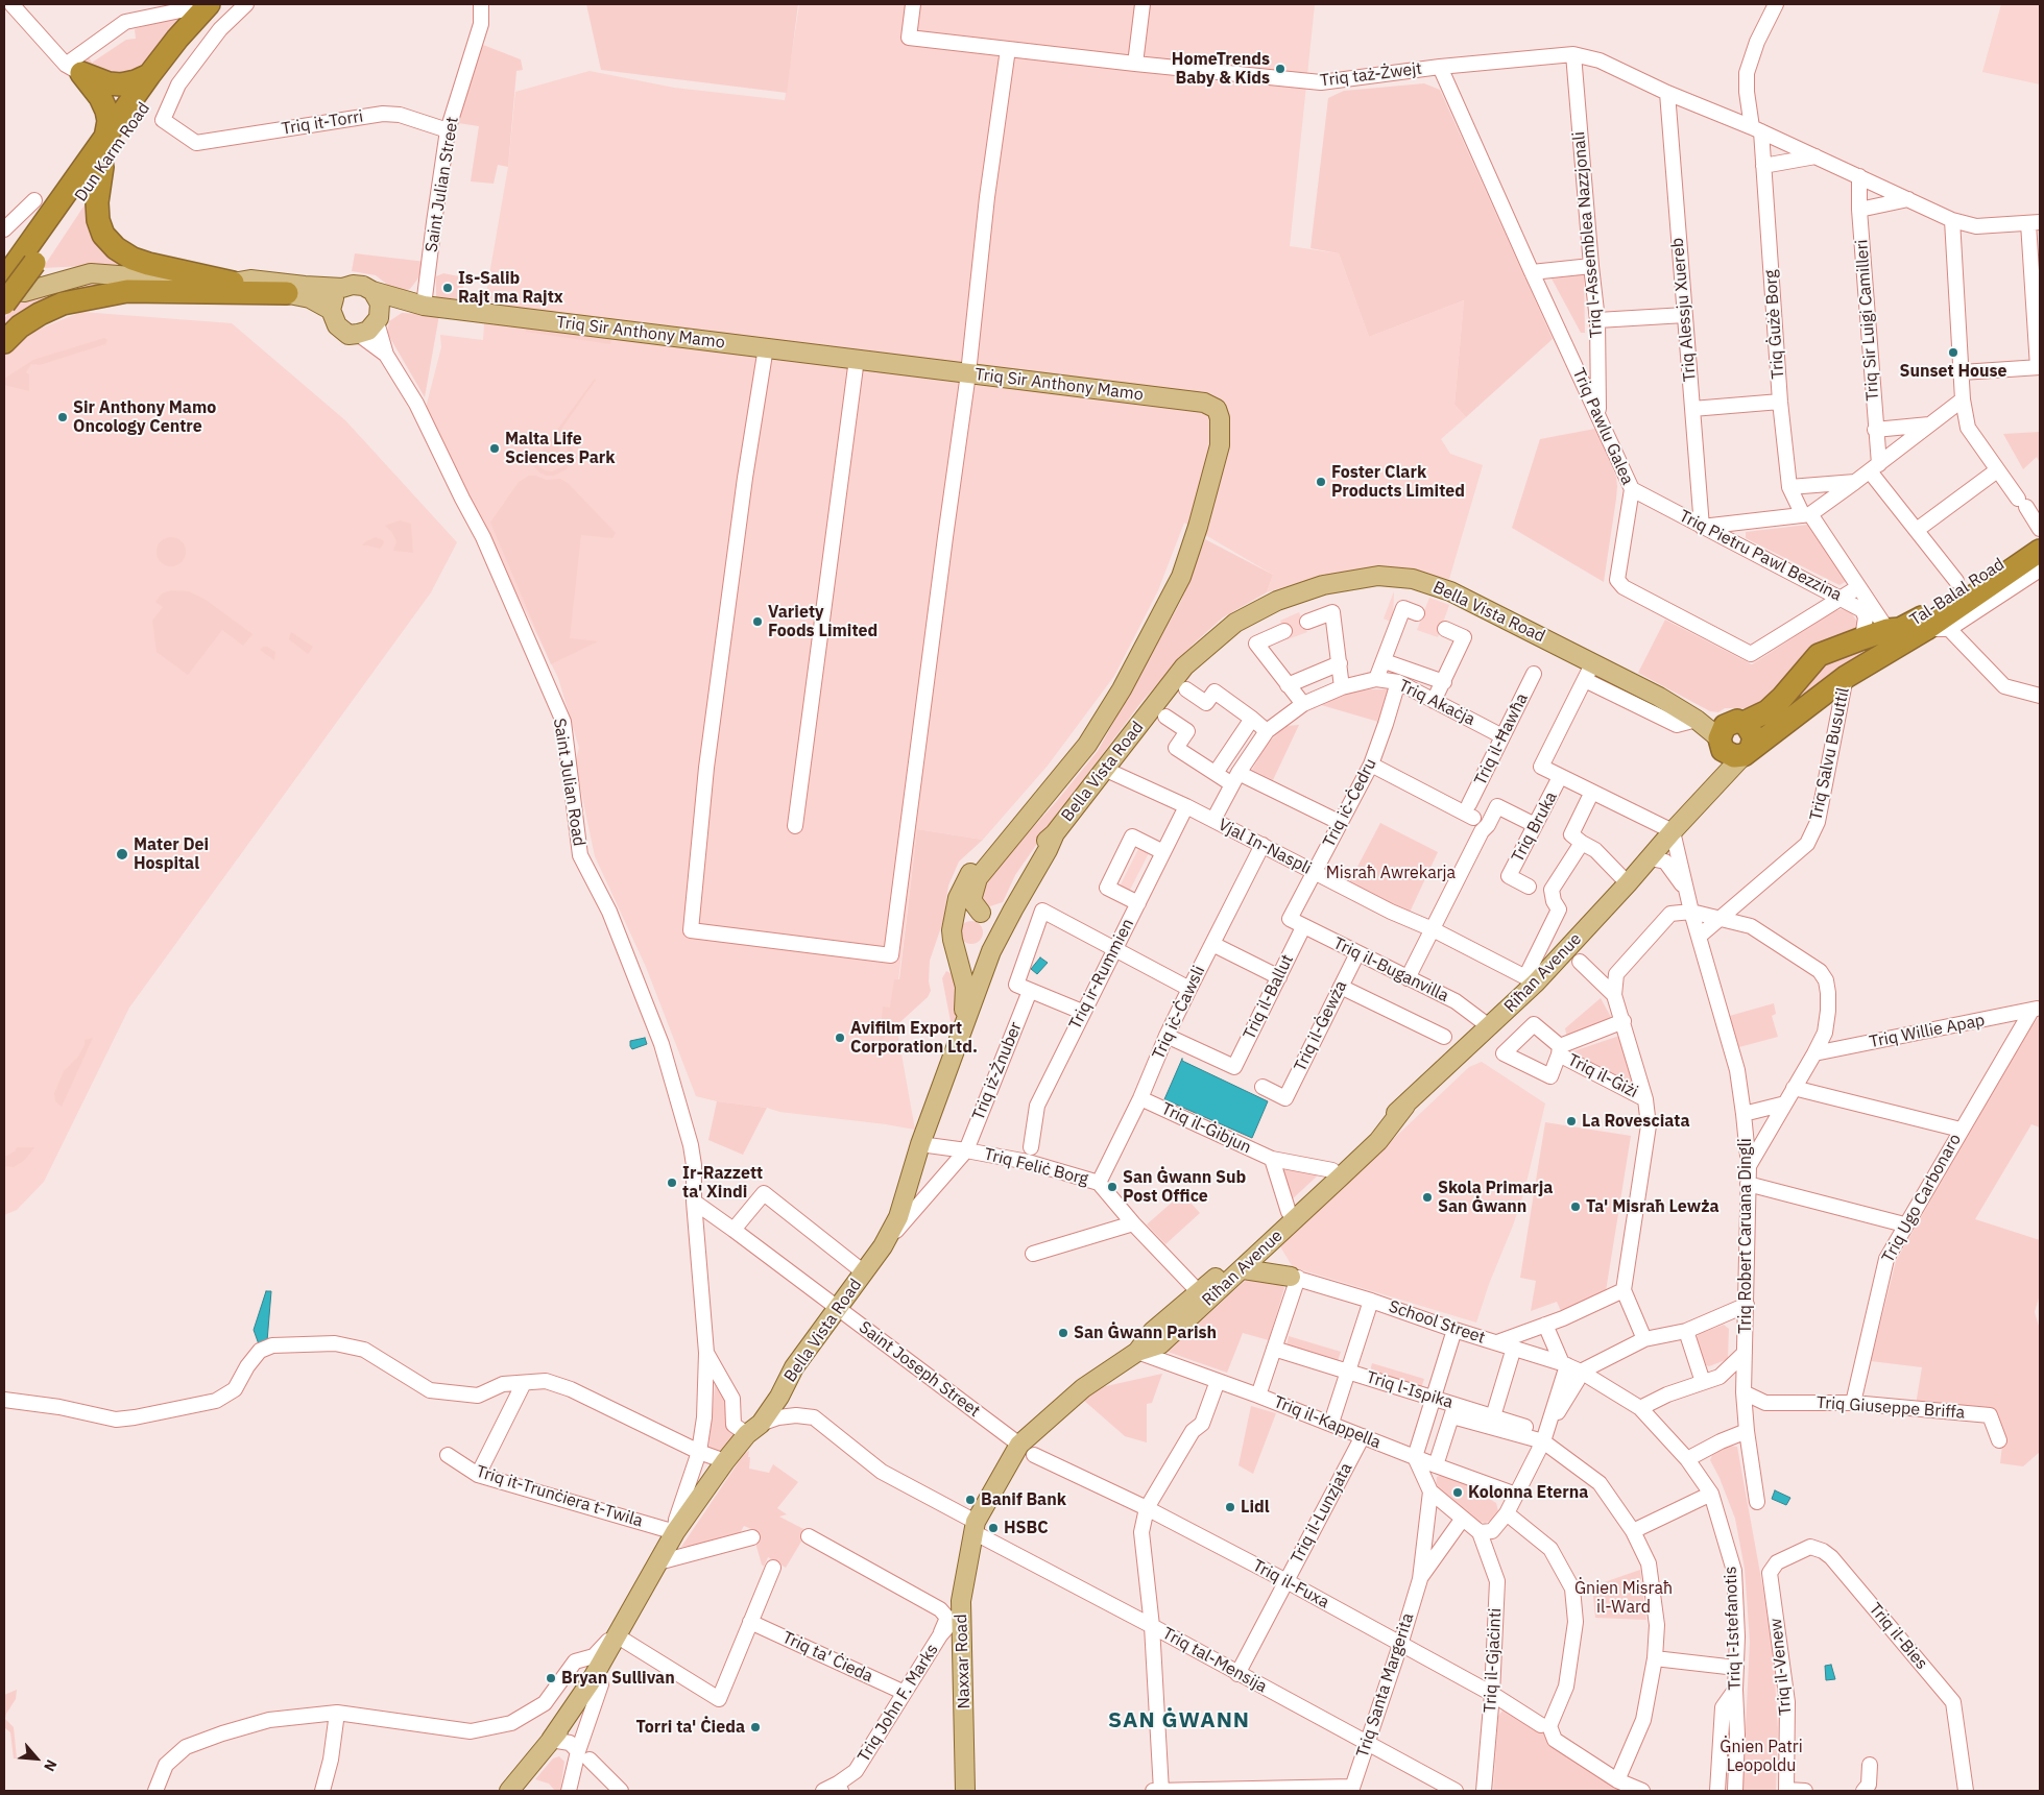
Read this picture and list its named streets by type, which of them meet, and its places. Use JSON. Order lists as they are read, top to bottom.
{
  "streets": {
    "highway": ["Dun Karm Road", "Tal-Balal Road"],
    "main road": [
      "Triq Sir Anthony Mamo",
      "Bella Vista Road",
      "Riħan Avenue",
      "Naxxar Road"
    ],
    "street": [
      "Triq taż-Żwejt",
      "Triq it-Torri",
      "Saint Julian Street",
      "Triq l-Assemblea Nazzjonali",
      "Triq Alessju Xuereb",
      "Triq Sir Luigi Camilleri",
      "Triq Ġużè Borg",
      "Triq Pawlu Galea",
      "Triq Pietru Pawl Bezzina",
      "Triq Akaċja",
      "Triq il-Ħawħa",
      "Triq Salvu Busuttil",
      "Saint Julian Road",
      "Triq iċ-Ċedru",
      "Triq Bruka",
      "Vjal In-Naspli",
      "Triq il-Buganvilla",
      "Triq ir-Rummien",
      "Triq il-Ballut",
      "Triq iċ-Ċawsli",
      "Triq il-Ġewża",
      "Triq Willie Apap",
      "Triq iż-Żnuber",
      "Triq il-Ġiżi",
      "Triq il-Ġibjun",
      "Triq Feliċ Borg",
      "Triq Ugo Carbonaro",
      "Triq Robert Caruana Dingli",
      "School Street",
      "Saint Joseph Street",
      "Triq l-Ispika",
      "Triq Giuseppe Briffa",
      "Triq il-Kappella",
      "Triq it-Trunċiera t-Twila",
      "Triq il-Lunzjata",
      "Triq il-Fuxa",
      "Triq l-Istefanotis",
      "Triq il-Bies",
      "Triq ta' Ċieda",
      "Triq tal-Mensija",
      "Triq il-Gjaċinti",
      "Triq il-Venew",
      "Triq Santa Margerita",
      "Triq John F. Marks"
    ]
  },
  "crossings": [
    ["Triq taż-Żwejt", "Triq l-Assemblea Nazzjonali"],
    ["Triq taż-Żwejt", "Triq Alessju Xuereb"],
    ["Triq taż-Żwejt", "Triq Sir Luigi Camilleri"],
    ["Triq taż-Żwejt", "Triq Ġużè Borg"],
    ["Triq taż-Żwejt", "Triq Pawlu Galea"],
    ["Triq it-Torri", "Dun Karm Road"],
    ["Triq it-Torri", "Saint Julian Street"],
    ["Saint Julian Street", "Triq Sir Anthony Mamo"],
    ["Triq l-Assemblea Nazzjonali", "Triq Pawlu Galea"],
    ["Triq Alessju Xuereb", "Triq Pietru Pawl Bezzina"],
    ["Triq Ġużè Borg", "Tal-Balal Road"],
    ["Triq Sir Anthony Mamo", "Bella Vista Road"],
    ["Triq Sir Anthony Mamo", "Saint Julian Road"],
    ["Triq Pawlu Galea", "Triq Pietru Pawl Bezzina"],
    ["Triq Pietru Pawl Bezzina", "Tal-Balal Road"],
    ["Tal-Balal Road", "Bella Vista Road"],
    ["Tal-Balal Road", "Triq Salvu Busuttil"],
    ["Tal-Balal Road", "Riħan Avenue"],
    ["Bella Vista Road", "Saint Julian Road"],
    ["Bella Vista Road", "Vjal In-Naspli"],
    ["Bella Vista Road", "Triq iż-Żnuber"],
    ["Bella Vista Road", "Triq Feliċ Borg"],
    ["Bella Vista Road", "Saint Joseph Street"],
    ["Bella Vista Road", "Triq it-Trunċiera t-Twila"],
    ["Bella Vista Road", "Triq tal-Mensija"],
    ["Triq Akaċja", "Triq il-Ħawħa"],
    ["Triq Akaċja", "Triq iċ-Ċedru"],
    ["Triq Akaċja", "Vjal In-Naspli"],
    ["Triq il-Ħawħa", "Triq iċ-Ċedru"],
    ["Triq Salvu Busuttil", "Triq Robert Caruana Dingli"],
    ["Saint Julian Road", "Saint Joseph Street"],
    ["Saint Julian Road", "Triq it-Trunċiera t-Twila"],
    ["Saint Julian Road", "Triq tal-Mensija"],
    ["Triq iċ-Ċedru", "Vjal In-Naspli"],
    ["Triq iċ-Ċedru", "Triq il-Buganvilla"],
    ["Vjal In-Naspli", "Riħan Avenue"],
    ["Vjal In-Naspli", "Triq ir-Rummien"],
    ["Vjal In-Naspli", "Triq iċ-Ċawsli"],
    ["Triq il-Buganvilla", "Riħan Avenue"],
    ["Triq il-Buganvilla", "Triq il-Ballut"],
    ["Triq il-Buganvilla", "Triq il-Ġewża"],
    ["Riħan Avenue", "Triq il-Ġibjun"],
    ["Riħan Avenue", "Triq Feliċ Borg"],
    ["Riħan Avenue", "Triq Robert Caruana Dingli"],
    ["Riħan Avenue", "Saint Joseph Street"],
    ["Riħan Avenue", "Triq il-Kappella"],
    ["Riħan Avenue", "Triq il-Fuxa"],
    ["Riħan Avenue", "Triq tal-Mensija"],
    ["Riħan Avenue", "Naxxar Road"],
    ["Triq il-Ballut", "Triq iċ-Ċawsli"],
    ["Triq iċ-Ċawsli", "Triq il-Ġibjun"],
    ["Triq iċ-Ċawsli", "Triq Feliċ Borg"],
    ["Triq Willie Apap", "Triq Ugo Carbonaro"],
    ["Triq iż-Żnuber", "Triq Feliċ Borg"],
    ["Triq Ugo Carbonaro", "Triq Giuseppe Briffa"],
    ["Triq Robert Caruana Dingli", "Triq Giuseppe Briffa"],
    ["School Street", "Triq l-Istefanotis"],
    ["Saint Joseph Street", "Triq il-Fuxa"],
    ["Triq il-Kappella", "Triq il-Lunzjata"],
    ["Triq il-Lunzjata", "Triq il-Fuxa"],
    ["Triq il-Lunzjata", "Triq tal-Mensija"],
    ["Triq il-Fuxa", "Triq il-Gjaċinti"],
    ["Triq il-Fuxa", "Triq Santa Margerita"],
    ["Triq il-Bies", "Triq il-Venew"],
    ["Triq ta' Ċieda", "Triq John F. Marks"],
    ["Triq tal-Mensija", "Naxxar Road"],
    ["Triq tal-Mensija", "Triq Santa Margerita"],
    ["Naxxar Road", "Triq John F. Marks"]
  ],
  "districts": ["SAN ĠWANN"],
  "parks": ["Misraħ Awrekarja", "Ġnien Misraħ il-Ward", "Ġnien Patri Leopoldu"],
  "places": [
    "HomeTrends Baby & Kids",
    "Is-Salib Rajt ma Rajtx",
    "Sunset House",
    "Sir Anthony Mamo Oncology Centre",
    "Malta Life Sciences Park",
    "Foster Clark Products Limited",
    "Variety Foods Limited",
    "Mater Dei Hospital",
    "Avifilm Export Corporation Ltd.",
    "La Rovesciata",
    "Ir-Razzett ta' Xindi",
    "San Ġwann Sub Post Office",
    "Skola Primarja San Ġwann",
    "Ta' Misraħ Lewża",
    "San Ġwann Parish",
    "Kolonna Eterna",
    "Banif Bank",
    "Lidl",
    "HSBC",
    "Bryan Sullivan",
    "Torri ta' Ċieda"
  ],
  "north": "bottom right"
}
